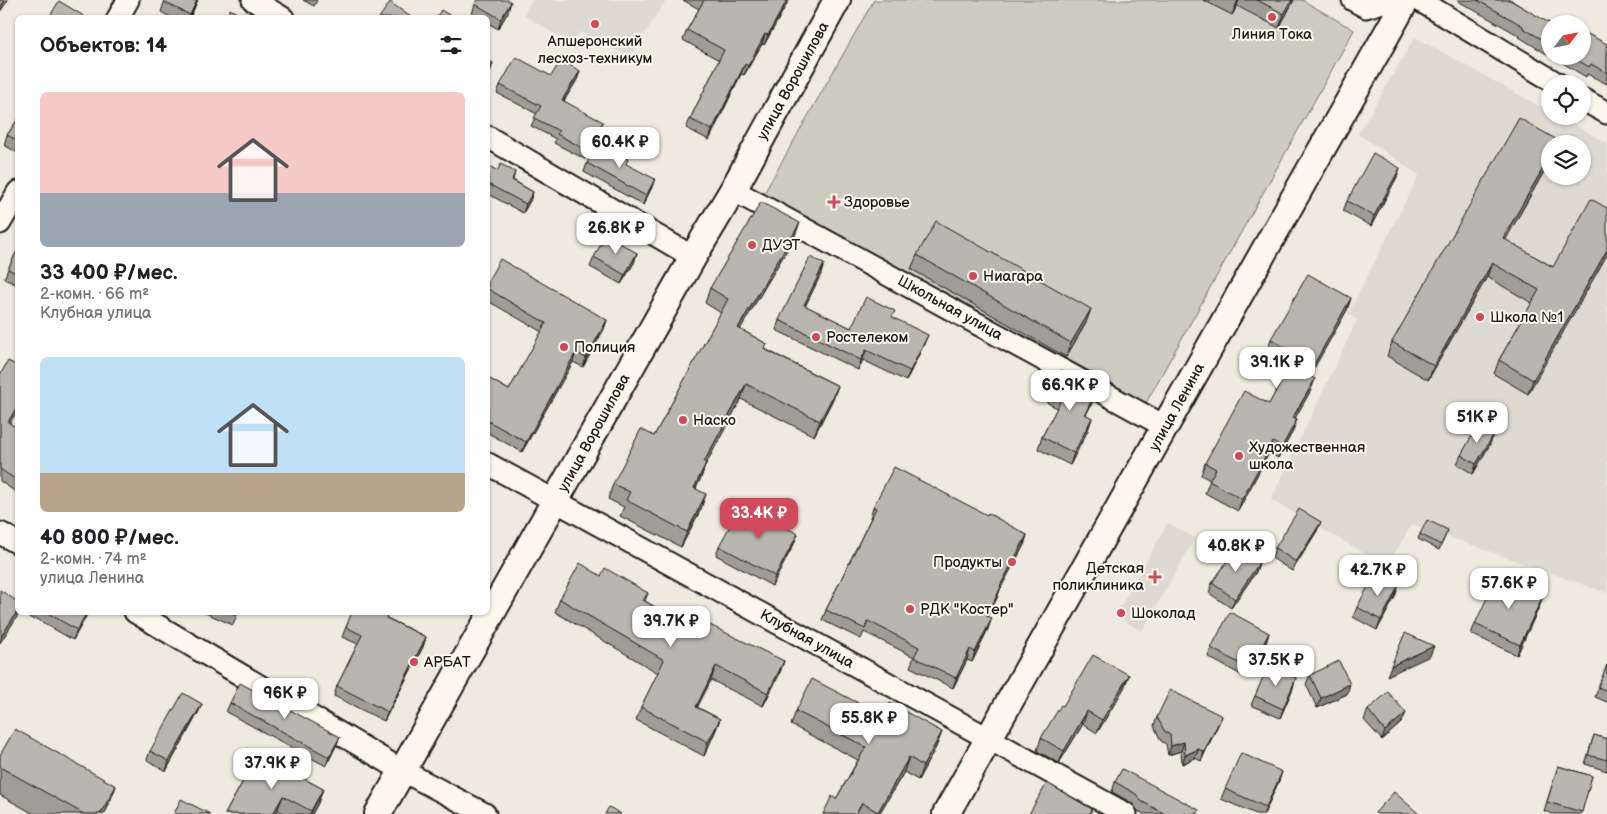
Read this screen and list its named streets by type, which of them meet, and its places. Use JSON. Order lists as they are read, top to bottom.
{
  "streets": {
    "main road": ["улица Ворошилова", "улица Ленина"],
    "street": ["Школьная улица", "Клубная улица"]
  },
  "crossings": [
    ["улица Ворошилова", "Школьная улица"],
    ["улица Ворошилова", "Клубная улица"],
    ["Школьная улица", "улица Ленина"],
    ["улица Ленина", "Клубная улица"]
  ],
  "places": {
    "other": [
      "Линия Тока",
      "Апшеронский лесхоз-техникум",
      "ДУЭТ",
      "Ниагара",
      "Школа №1",
      "Ростелеком",
      "Полиция",
      "Наско",
      "Художественная школа",
      "Продукты",
      "РДК \"Костер\"",
      "Шоколад",
      "АРБАТ"
    ],
    "health": ["Здоровье", "Детская поликлиника"]
  },
  "north": "top right",
  "page": {
    "heading": "Объектов: 14",
    "list": [
      {
        "name": "33 400 ₽/мес.",
        "note": "2-комн. · 66 m² · Клубная улица"
      },
      {
        "name": "40 800 ₽/мес.",
        "note": "2-комн. · 74 m² · улица Ленина"
      }
    ],
    "price": [
      "60.4K ₽",
      "26.8K ₽",
      "39.1K ₽",
      "66.9K ₽",
      "51K ₽",
      "33.4K ₽",
      "40.8K ₽",
      "42.7K ₽",
      "57.6K ₽",
      "39.7K ₽",
      "37.5K ₽",
      "96K ₽",
      "55.8K ₽",
      "37.9K ₽"
    ]
  }
}
